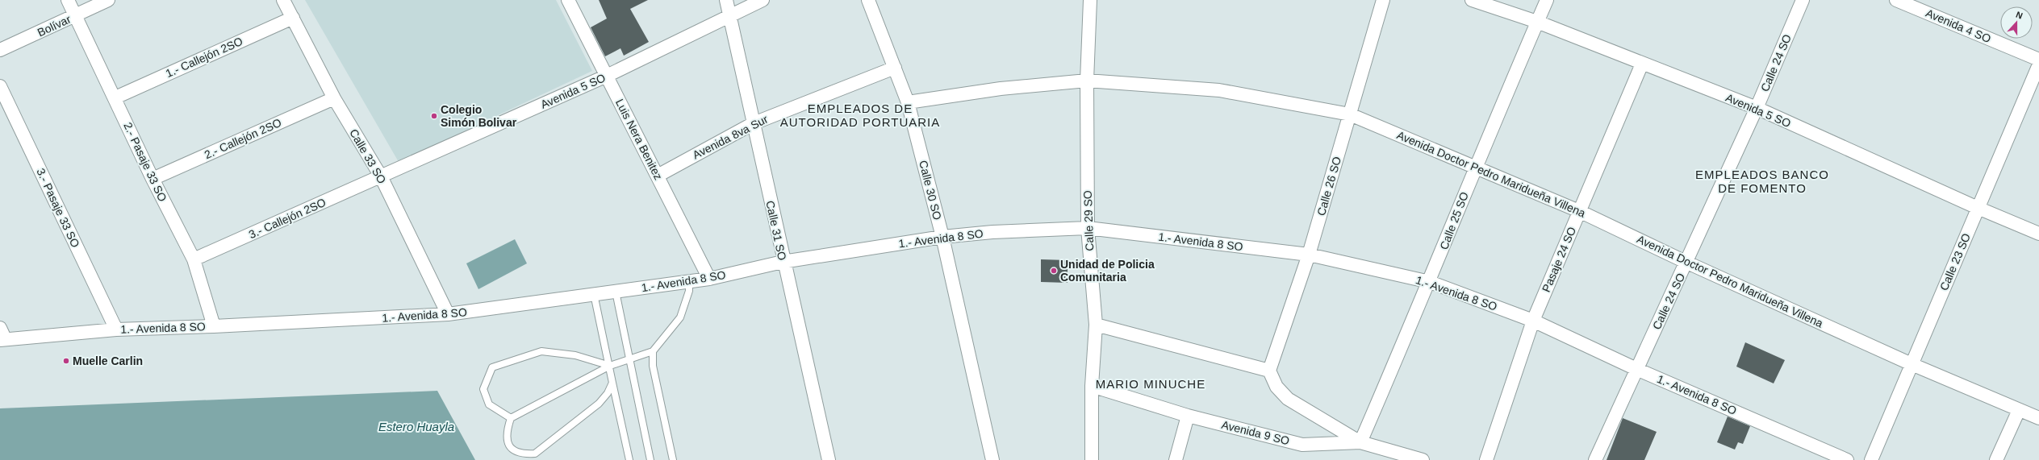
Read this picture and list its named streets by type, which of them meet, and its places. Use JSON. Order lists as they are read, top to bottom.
{
  "streets": {
    "street": [
      "Bolívar",
      "Avenida 4 SO",
      "1.- Callejón 2SO",
      "Calle 24 SO",
      "Avenida 5 SO",
      "Avenida 8va Sur",
      "2.- Callejón 2SO",
      "Luis Nera Benitez",
      "Calle 33 SO",
      "2.- Pasaje 33 SO",
      "Avenida Doctor Pedro Maridueña Villena",
      "Calle 26 SO",
      "Calle 30 SO",
      "3.- Pasaje 33 SO",
      "3.- Callejón 2SO",
      "Calle 29 SO",
      "Calle 25 SO",
      "Calle 31 SO",
      "1.- Avenida 8 SO",
      "Pasaje 24 SO",
      "Calle 23 SO",
      "Avenida 9 SO"
    ]
  },
  "crossings": [
    ["Bolívar", "2.- Pasaje 33 SO"],
    ["1.- Callejón 2SO", "Calle 33 SO"],
    ["1.- Callejón 2SO", "2.- Pasaje 33 SO"],
    ["Calle 24 SO", "Avenida 5 SO"],
    ["Calle 24 SO", "Avenida Doctor Pedro Maridueña Villena"],
    ["Calle 24 SO", "1.- Avenida 8 SO"],
    ["Avenida 5 SO", "Luis Nera Benitez"],
    ["Avenida 5 SO", "Calle 33 SO"],
    ["Avenida 5 SO", "3.- Callejón 2SO"],
    ["Avenida 5 SO", "Calle 25 SO"],
    ["Avenida 5 SO", "Calle 31 SO"],
    ["Avenida 5 SO", "Pasaje 24 SO"],
    ["Avenida 5 SO", "Calle 23 SO"],
    ["Avenida 8va Sur", "Luis Nera Benitez"],
    ["Avenida 8va Sur", "Calle 30 SO"],
    ["Avenida 8va Sur", "Calle 31 SO"],
    ["2.- Callejón 2SO", "Calle 33 SO"],
    ["2.- Callejón 2SO", "2.- Pasaje 33 SO"],
    ["Luis Nera Benitez", "1.- Avenida 8 SO"],
    ["Calle 33 SO", "3.- Callejón 2SO"],
    ["Calle 33 SO", "1.- Avenida 8 SO"],
    ["2.- Pasaje 33 SO", "3.- Callejón 2SO"],
    ["2.- Pasaje 33 SO", "1.- Avenida 8 SO"],
    ["Avenida Doctor Pedro Maridueña Villena", "Calle 26 SO"],
    ["Avenida Doctor Pedro Maridueña Villena", "Calle 30 SO"],
    ["Avenida Doctor Pedro Maridueña Villena", "Calle 29 SO"],
    ["Avenida Doctor Pedro Maridueña Villena", "Calle 25 SO"],
    ["Avenida Doctor Pedro Maridueña Villena", "Pasaje 24 SO"],
    ["Avenida Doctor Pedro Maridueña Villena", "Calle 23 SO"],
    ["Calle 26 SO", "1.- Avenida 8 SO"],
    ["Calle 30 SO", "1.- Avenida 8 SO"],
    ["3.- Pasaje 33 SO", "1.- Avenida 8 SO"],
    ["Calle 29 SO", "1.- Avenida 8 SO"],
    ["Calle 29 SO", "Avenida 9 SO"],
    ["Calle 25 SO", "1.- Avenida 8 SO"],
    ["Calle 25 SO", "Avenida 9 SO"],
    ["Calle 31 SO", "1.- Avenida 8 SO"],
    ["1.- Avenida 8 SO", "Pasaje 24 SO"]
  ],
  "districts": ["EMPLEADOS DE AUTORIDAD PORTUARIA", "EMPLEADOS BANCO DE FOMENTO", "MARIO MINUCHE"],
  "water": ["Estero Huayla"],
  "places": ["Colegio Simón Bolivar", "Unidad de Policia Comunitaria", "Muelle Carlin"],
  "north": "top"
}
